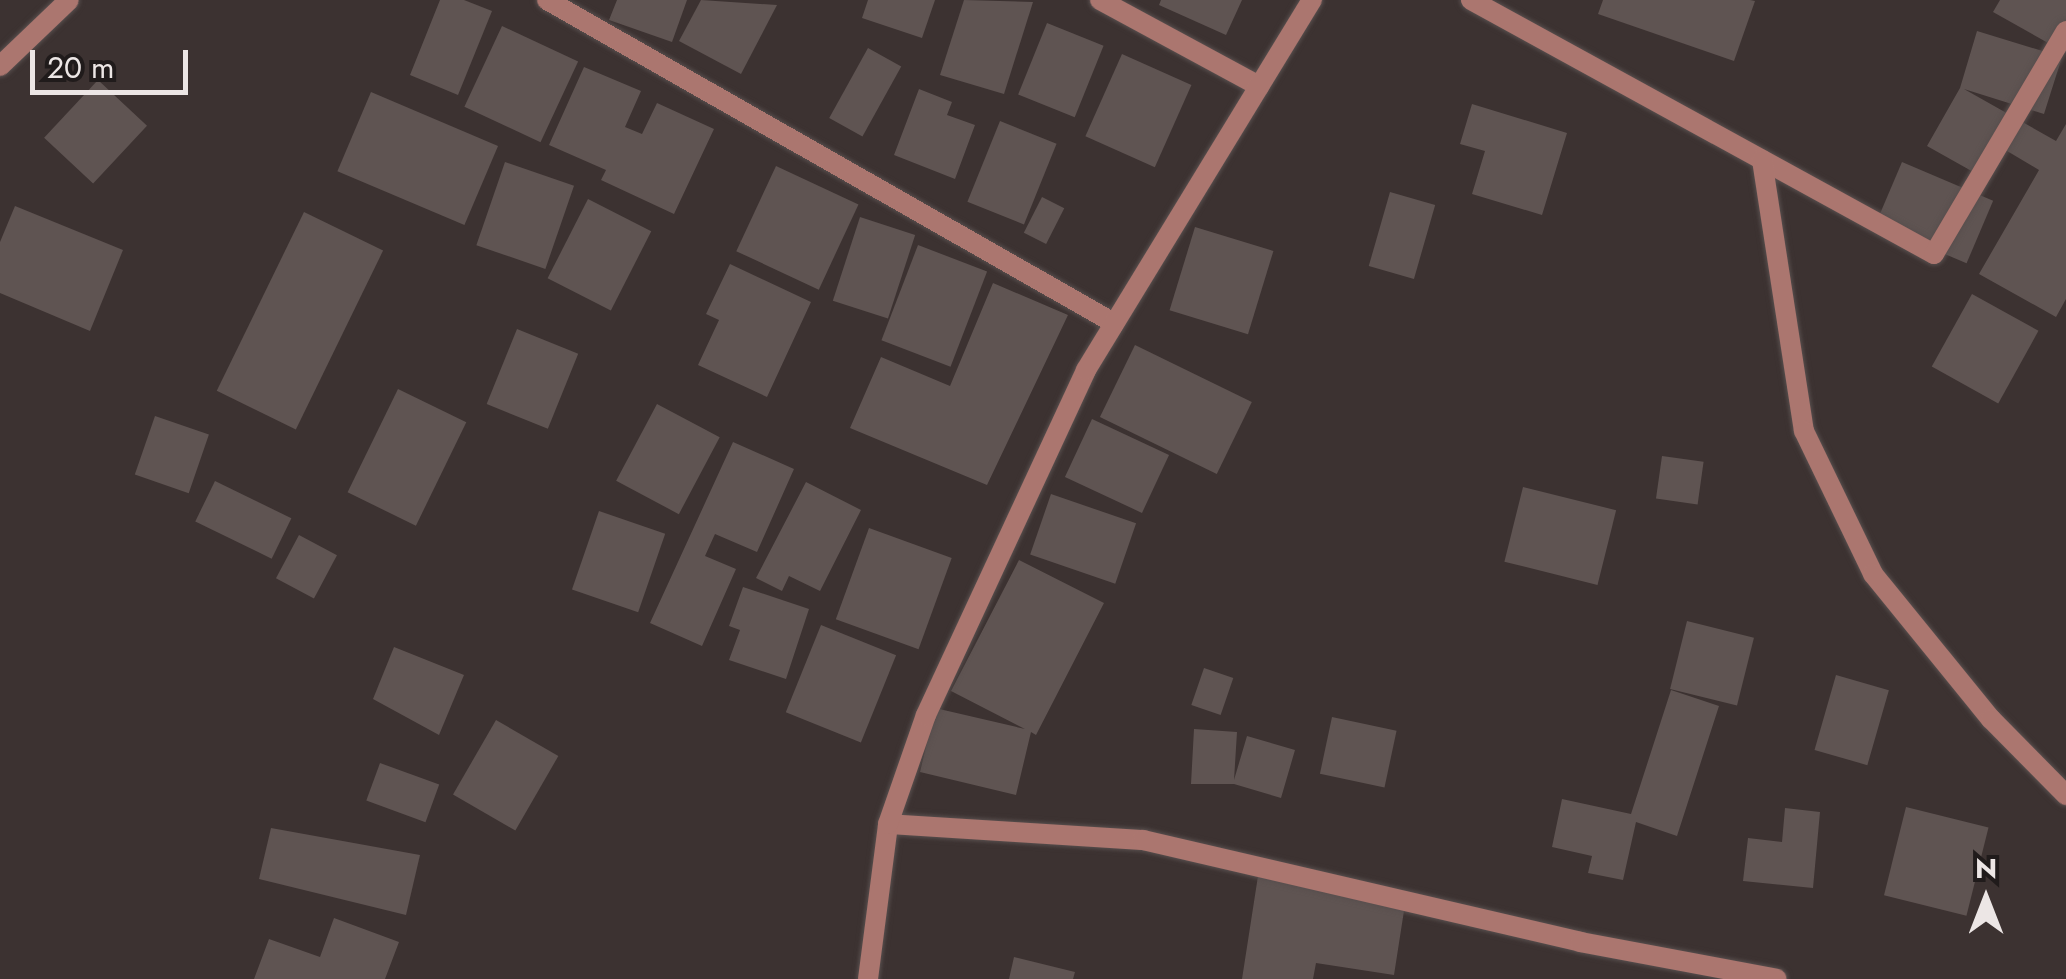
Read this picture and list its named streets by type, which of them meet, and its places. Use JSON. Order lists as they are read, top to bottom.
{
  "scale_bar": "20 m",
  "north": "top"
}
